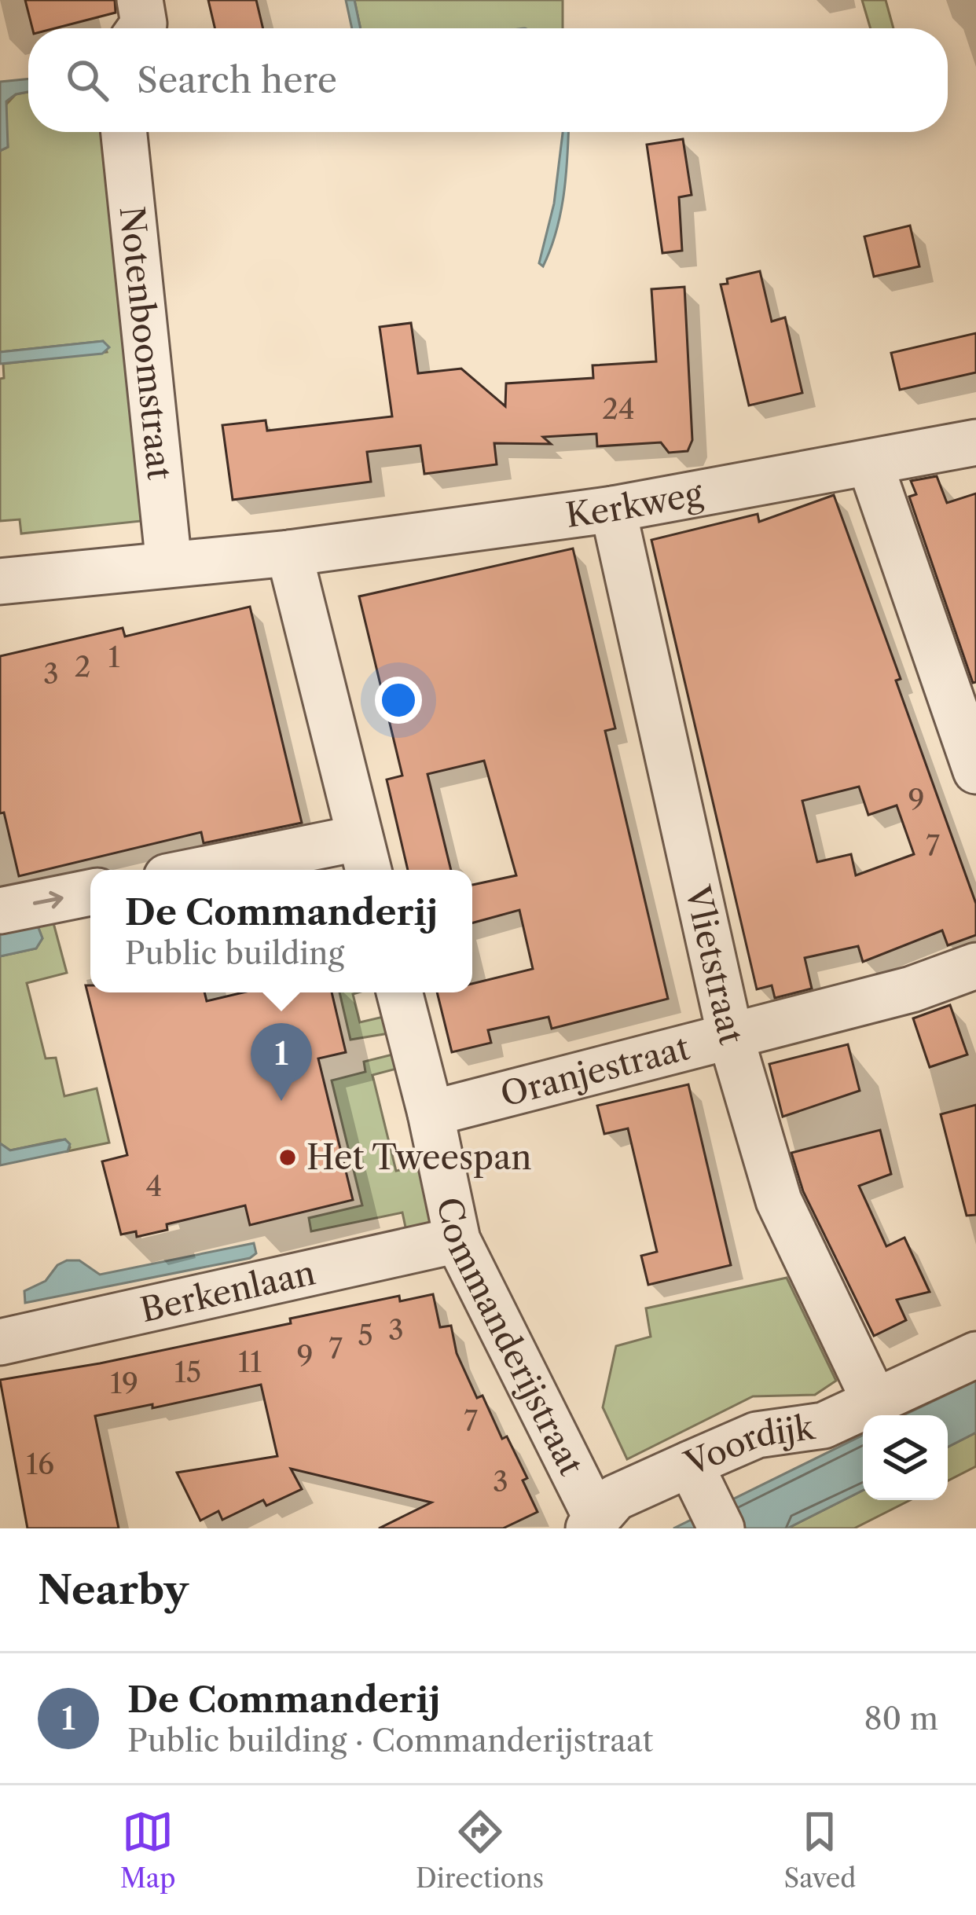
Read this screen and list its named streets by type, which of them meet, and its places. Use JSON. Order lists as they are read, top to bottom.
{
  "streets": {
    "street": [
      "Notenboomstraat",
      "Kerkweg",
      "Vlietstraat",
      "Oranjestraat",
      "Berkenlaan",
      "Commanderijstraat",
      "Voordijk"
    ]
  },
  "crossings": [
    ["Notenboomstraat", "Kerkweg"],
    ["Kerkweg", "Vlietstraat"],
    ["Vlietstraat", "Oranjestraat"],
    ["Vlietstraat", "Voordijk"],
    ["Oranjestraat", "Commanderijstraat"],
    ["Berkenlaan", "Commanderijstraat"],
    ["Commanderijstraat", "Voordijk"]
  ],
  "places": ["Het Tweespan"],
  "house_numbers": [
    "24",
    "1",
    "2",
    "3",
    "9",
    "7",
    "4",
    "3",
    "5",
    "7",
    "9",
    "11",
    "15",
    "19",
    "7",
    "16",
    "3"
  ],
  "page": {
    "search": "Search here",
    "popup": ["De Commanderij", "Public building"],
    "pins": "1",
    "heading": "Nearby",
    "list": [
      {
        "mark": "1",
        "name": "De Commanderij",
        "note": "Public building · Commanderijstraat",
        "value": "80 m"
      }
    ],
    "nav": ["Map", "Directions", "Saved"]
  }
}
